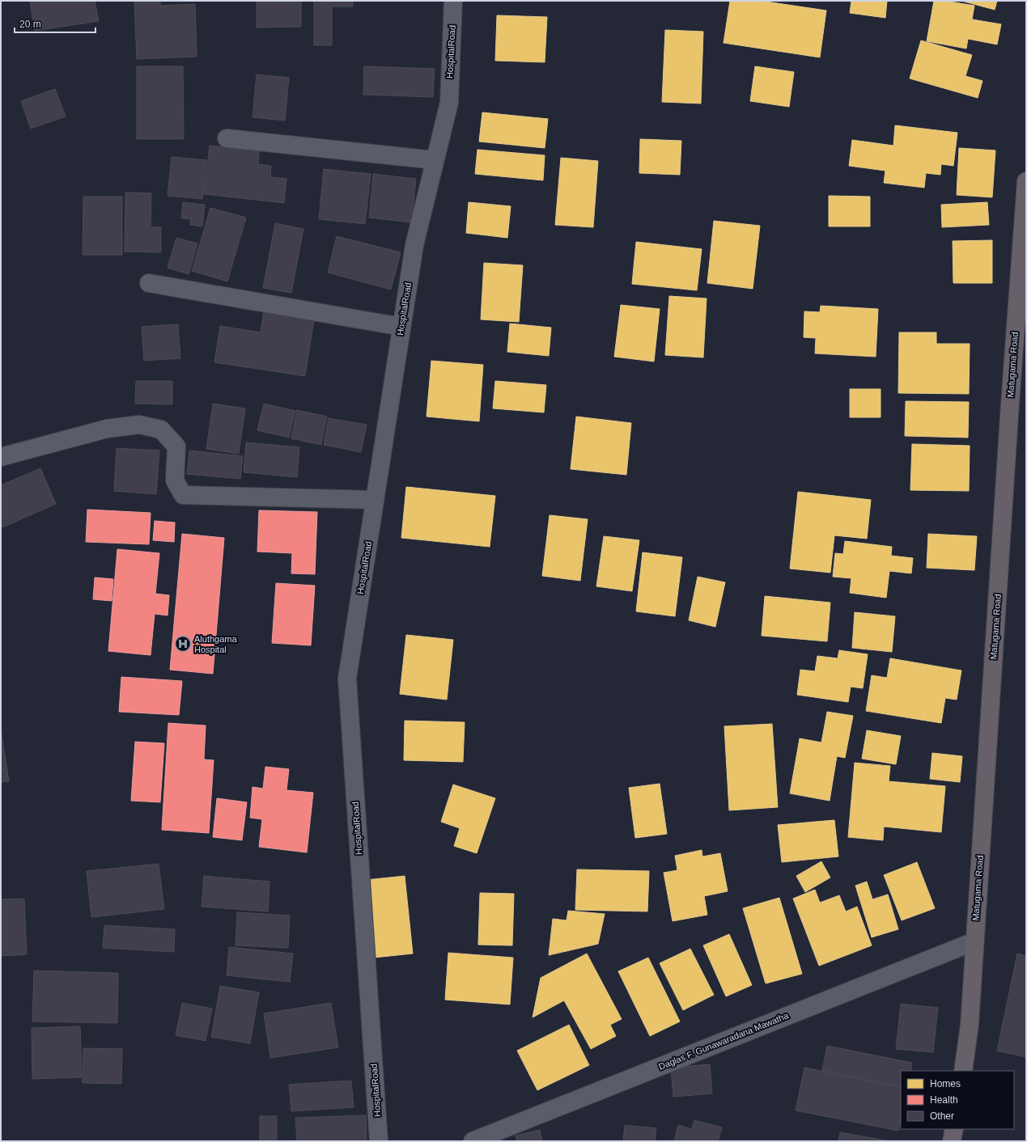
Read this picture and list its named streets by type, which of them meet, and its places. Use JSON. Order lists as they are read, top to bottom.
{
  "streets": {
    "main road": ["Matugama Road"],
    "street": ["HospitalRoad", "Daglas F. Gunawaradana Mawatha"]
  },
  "crossings": [
    ["Matugama Road", "Daglas F. Gunawaradana Mawatha"]
  ],
  "places": {
    "hospital": ["Aluthgama Hospital"]
  },
  "legend": ["Homes", "Health", "Other"],
  "scale_bar": "20 m"
}
